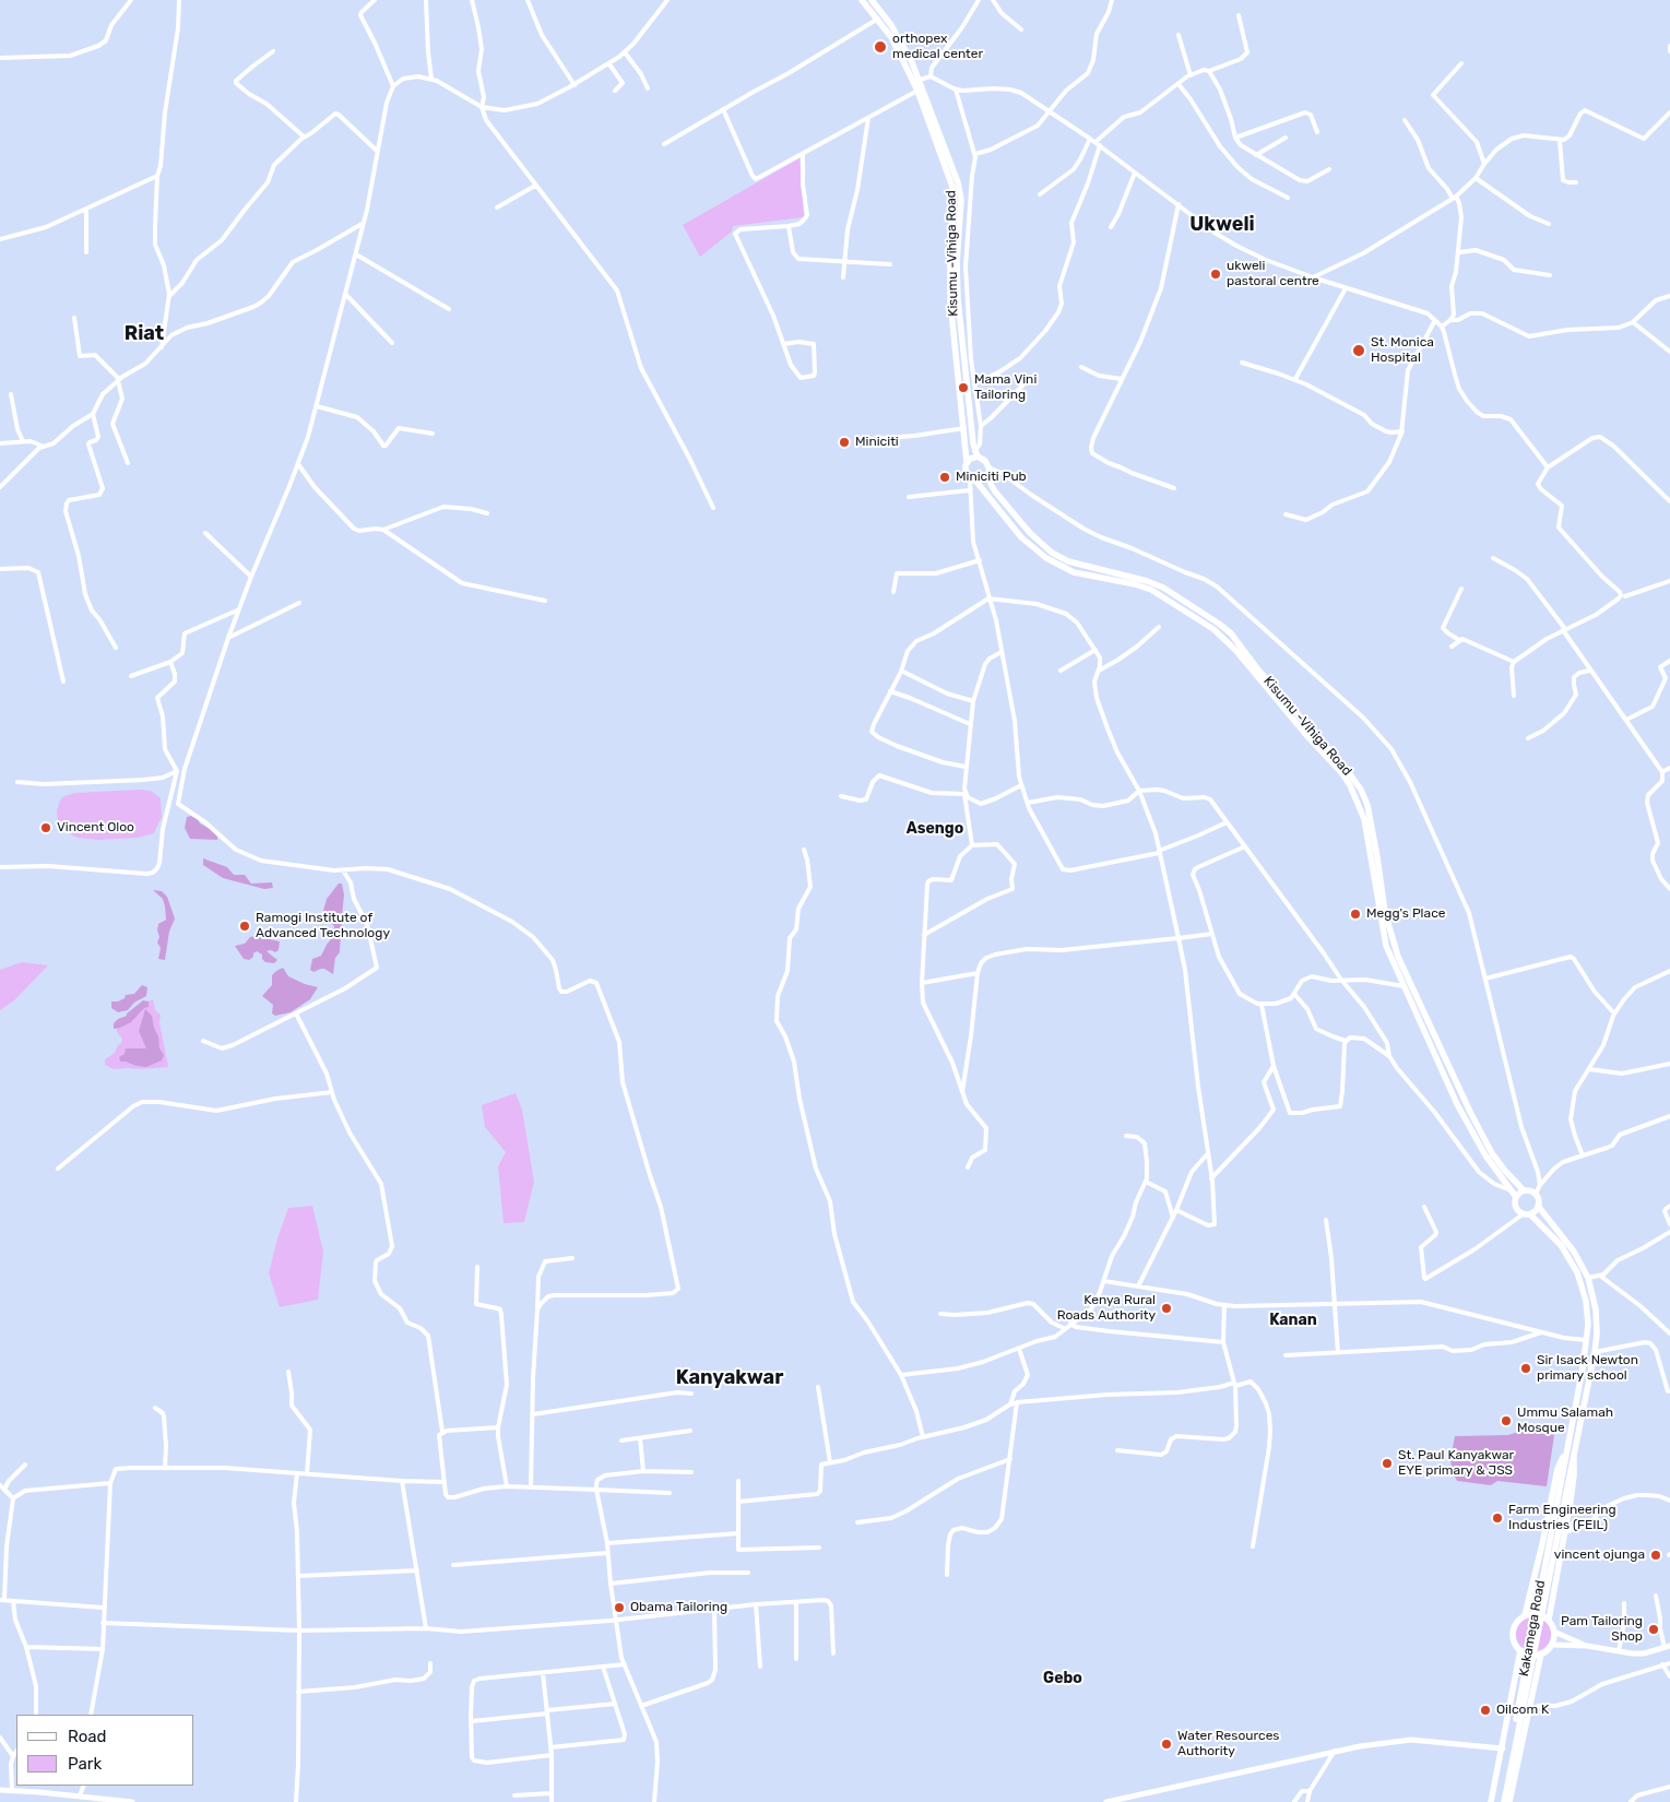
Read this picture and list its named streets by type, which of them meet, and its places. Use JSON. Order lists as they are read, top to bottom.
{
  "streets": {
    "highway": ["Kisumu -Vihiga Road", "Kakamega Road"]
  },
  "crossings": [
    ["Kisumu -Vihiga Road", "Kakamega Road"]
  ],
  "districts": [
    "Ukweli",
    "Riat",
    "Asengo",
    "Kanan",
    "Kanyakwar",
    "Gebo"
  ],
  "places": [
    "orthopex medical center",
    "ukweli pastoral centre",
    "St. Monica Hospital",
    "Mama Vini Tailoring",
    "Miniciti",
    "Miniciti Pub",
    "Vincent Oloo",
    "Megg's Place",
    "Ramogi Institute of Advanced Technology",
    "Kenya Rural Roads Authority",
    "Sir Isack Newton primary school",
    "Ummu Salamah Mosque",
    "St. Paul Kanyakwar EYE primary & JSS",
    "Farm Engineering Industries (FEIL)",
    "vincent ojunga",
    "Obama Tailoring",
    "Pam Tailoring Shop",
    "Oilcom K",
    "Water Resources Authority"
  ],
  "legend": ["Road", "Park"]
}
